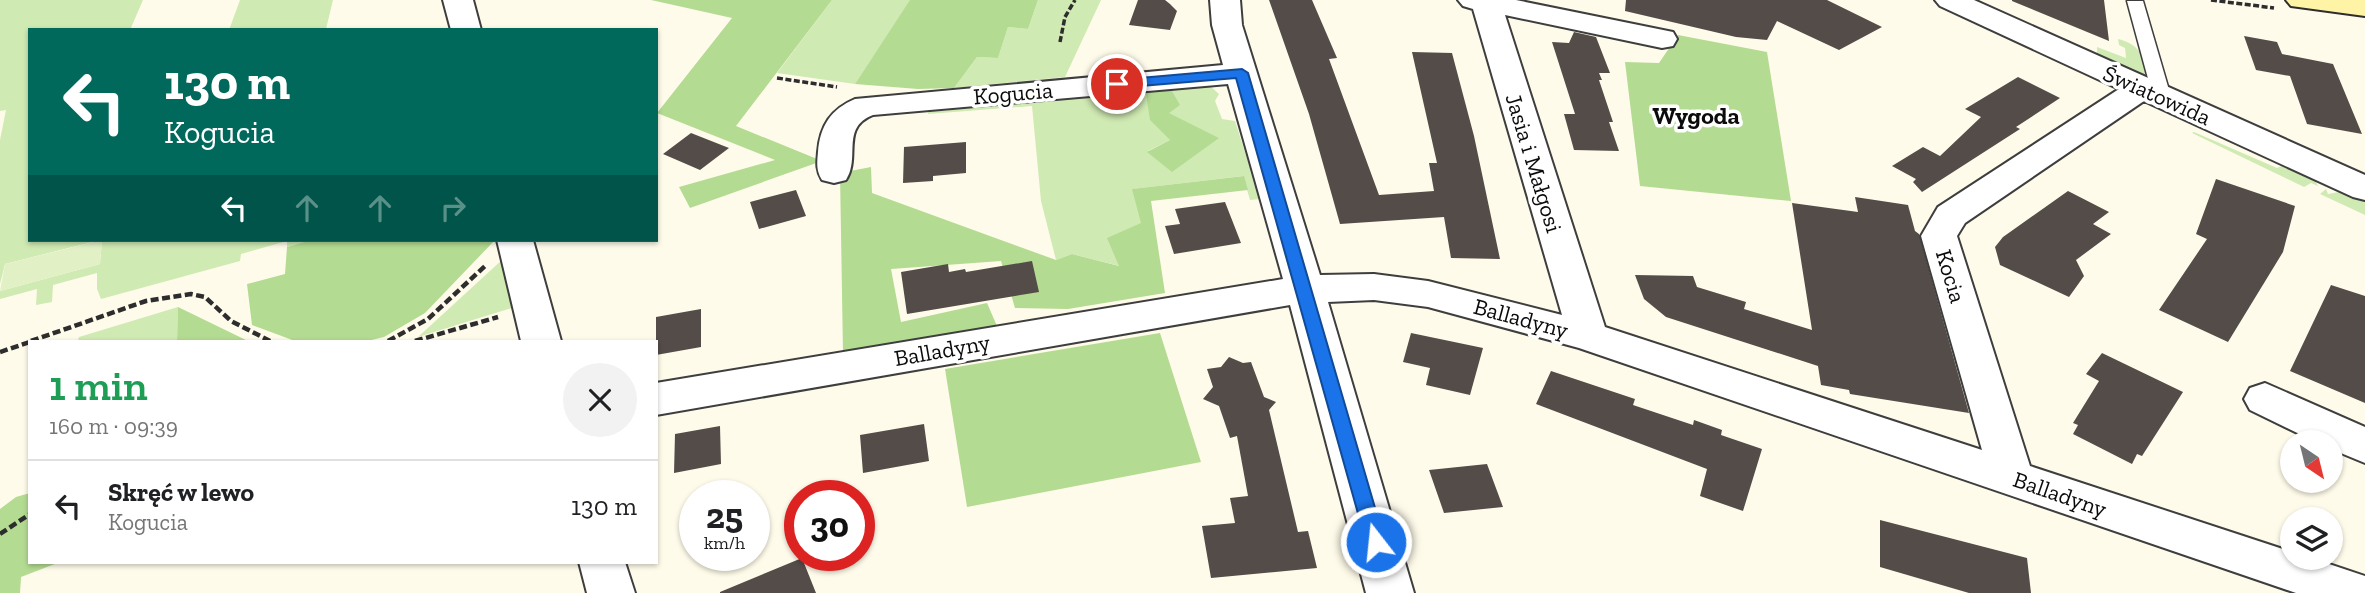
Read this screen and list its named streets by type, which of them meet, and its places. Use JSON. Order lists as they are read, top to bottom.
{
  "streets": {
    "street": [
      "Kogucia",
      "Światowida",
      "Jasia i Małgosi",
      "Kocia",
      "Balladyny"
    ]
  },
  "crossings": [
    ["Światowida", "Kocia"],
    ["Jasia i Małgosi", "Balladyny"],
    ["Kocia", "Balladyny"]
  ],
  "districts": ["Wygoda"],
  "north": "bottom right",
  "page": {
    "turn": ["130 m", "Kogucia"],
    "heading": ["1 min", "160 m · 09:39"],
    "list": [
      {
        "name": "Skręć w lewo",
        "note": "Kogucia",
        "value": "130 m"
      }
    ],
    "speed": "25 km/h",
    "limit": "30"
  }
}
